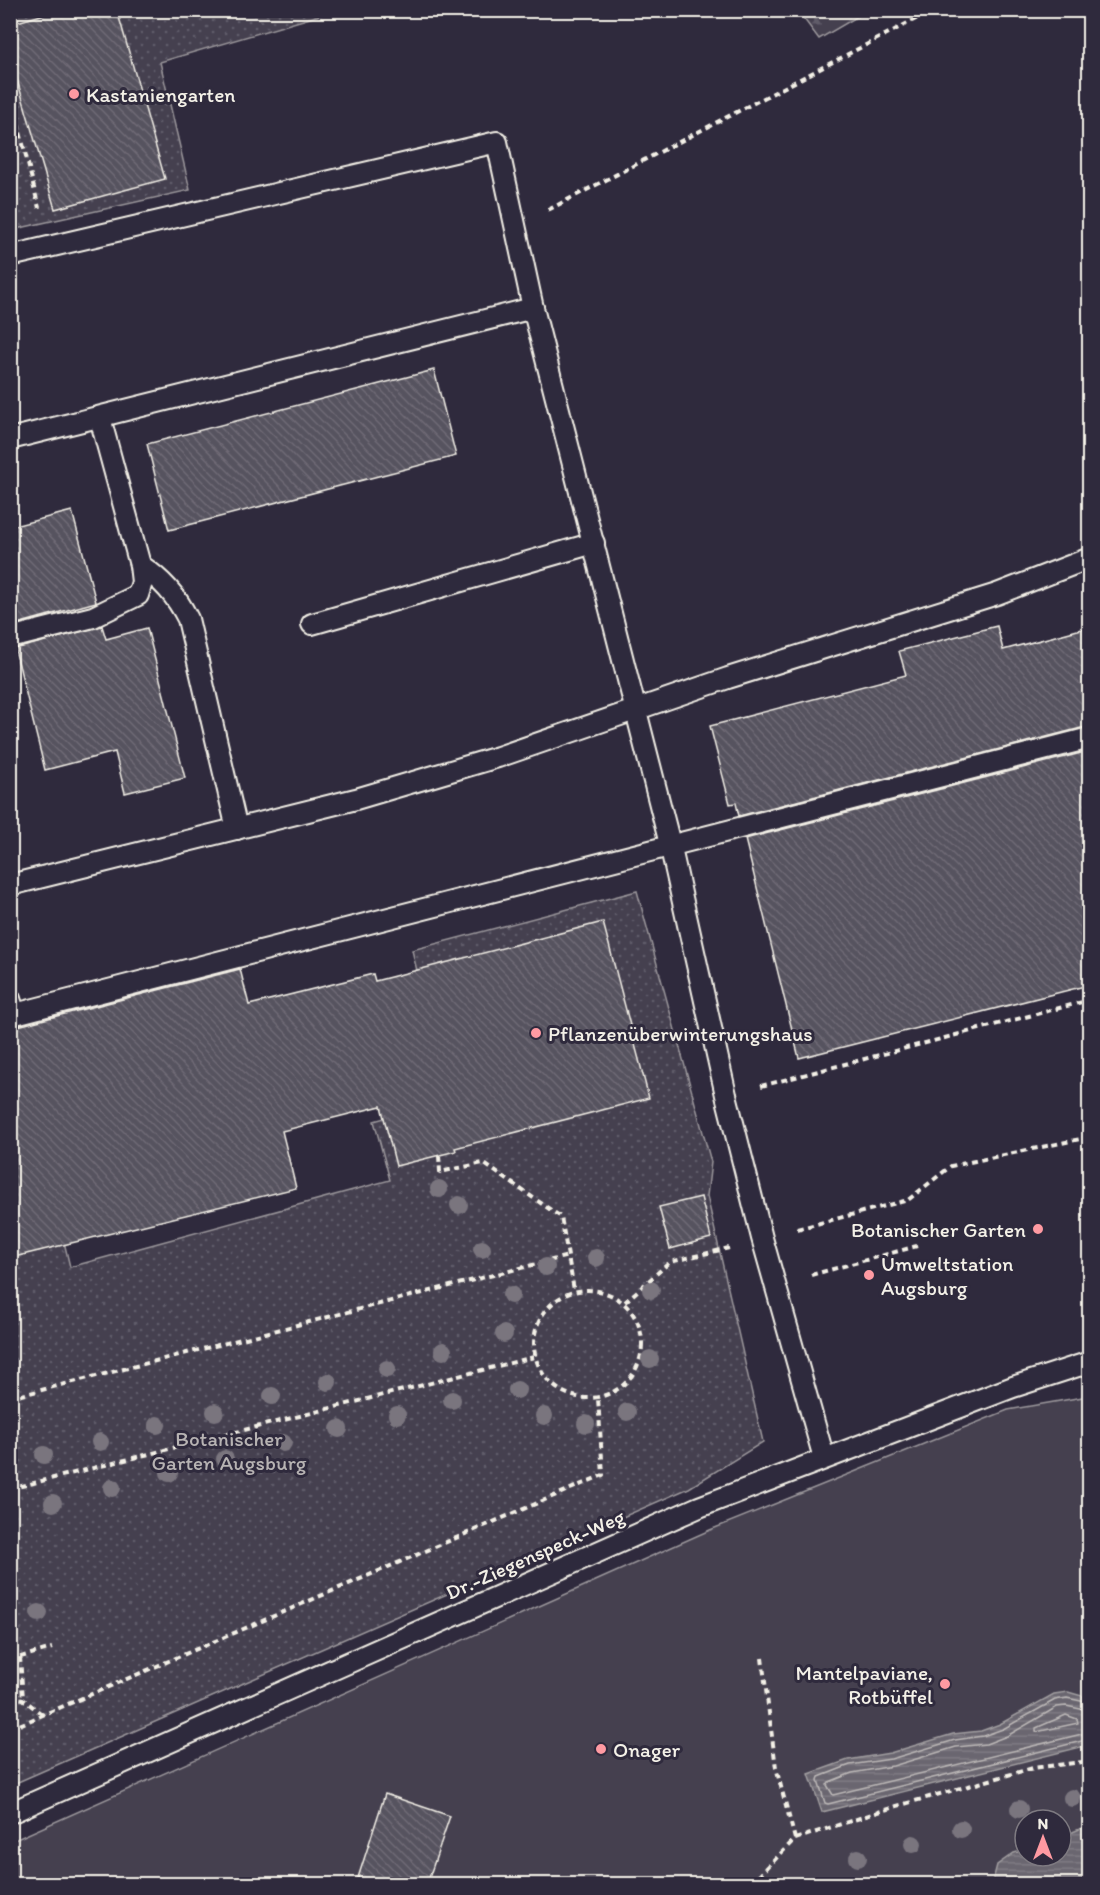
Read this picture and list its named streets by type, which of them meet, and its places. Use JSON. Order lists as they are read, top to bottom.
{
  "streets": {
    "lane": ["Dr.-Ziegenspeck-Weg"]
  },
  "parks": ["Botanischer Garten Augsburg"],
  "places": [
    "Kastaniengarten",
    "Pflanzenüberwinterungshaus",
    "Botanischer Garten",
    "Umweltstation Augsburg",
    "Mantelpaviane, Rotbüffel",
    "Onager"
  ],
  "north": "top"
}
